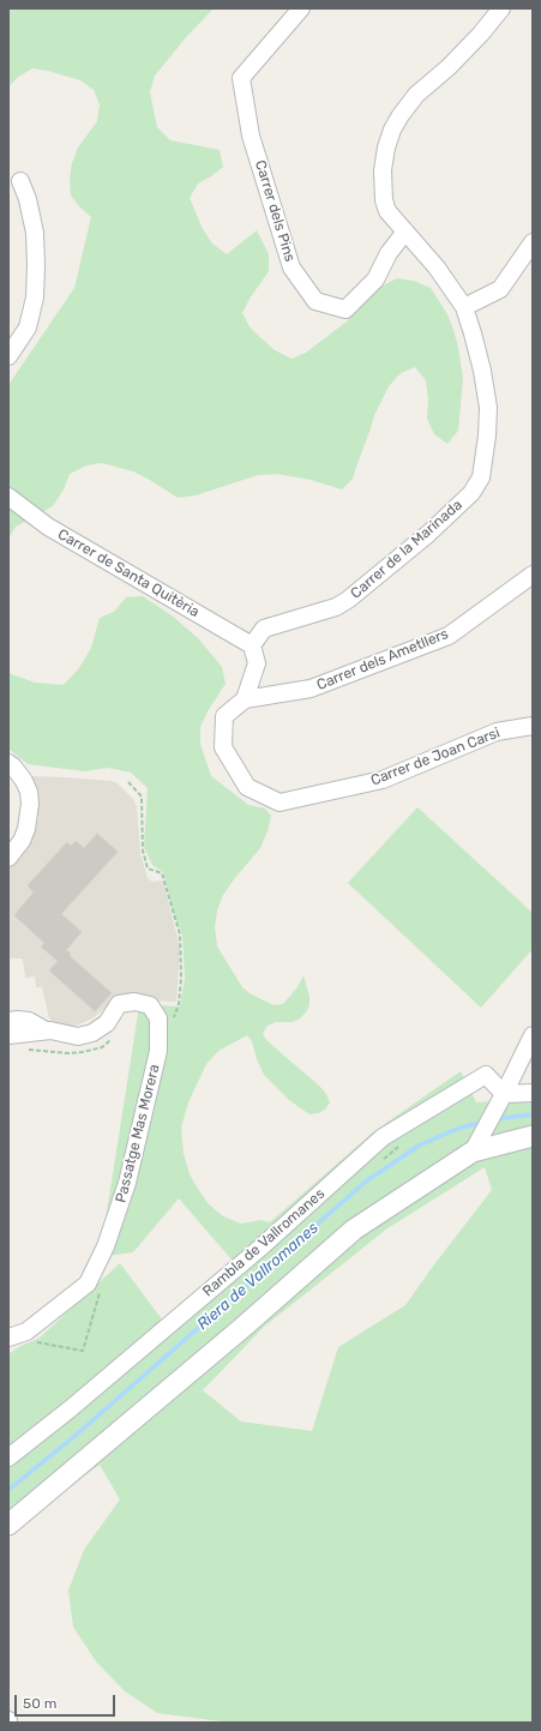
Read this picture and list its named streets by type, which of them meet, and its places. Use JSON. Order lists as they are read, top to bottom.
{
  "streets": {
    "street": [
      "Carrer dels Pins",
      "Carrer de la Marinada",
      "Carrer de Santa Quitèria",
      "Carrer dels Ametllers",
      "Carrer de Joan Carsi",
      "Passatge Mas Morera",
      "Rambla de Vallromanes"
    ]
  },
  "crossings": [
    ["Carrer dels Pins", "Carrer de la Marinada"],
    ["Carrer de la Marinada", "Carrer de Santa Quitèria"],
    ["Carrer dels Ametllers", "Carrer de Joan Carsi"]
  ],
  "water": ["Riera de Vallromanes"],
  "scale_bar": "50 m"
}
